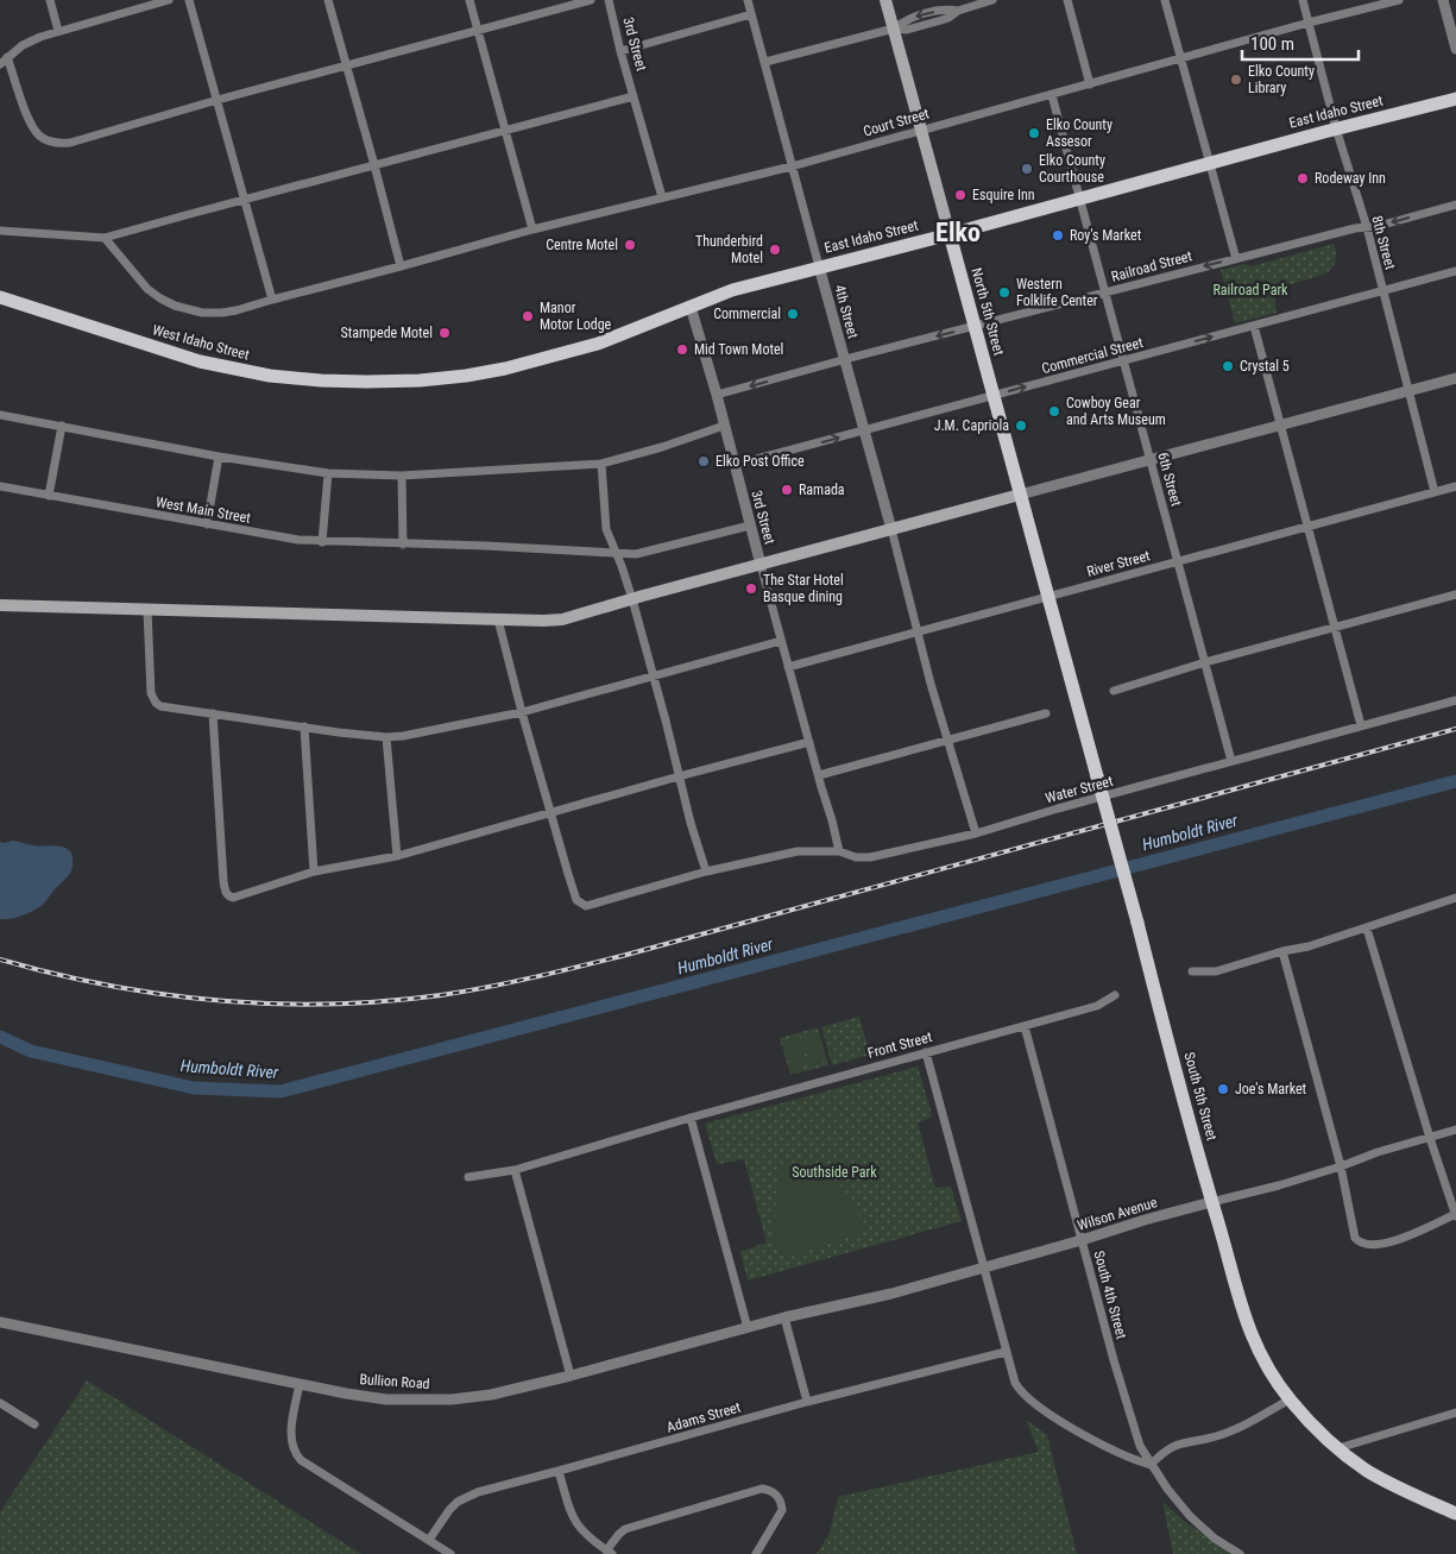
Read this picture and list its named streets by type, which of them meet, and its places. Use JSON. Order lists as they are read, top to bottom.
{
  "streets": {
    "main road": [
      "East Idaho Street",
      "North 5th Street",
      "West Idaho Street",
      "South 5th Street"
    ],
    "street": [
      "3rd Street",
      "Court Street",
      "8th Street",
      "Railroad Street",
      "4th Street",
      "Commercial Street",
      "6th Street",
      "West Main Street",
      "River Street",
      "Water Street",
      "Front Street",
      "Wilson Avenue",
      "South 4th Street",
      "Bullion Road",
      "Adams Street"
    ]
  },
  "crossings": [
    ["3rd Street", "East Idaho Street"],
    ["3rd Street", "Court Street"],
    ["3rd Street", "Railroad Street"],
    ["3rd Street", "Commercial Street"],
    ["3rd Street", "West Main Street"],
    ["3rd Street", "River Street"],
    ["3rd Street", "Water Street"],
    ["East Idaho Street", "8th Street"],
    ["East Idaho Street", "4th Street"],
    ["East Idaho Street", "North 5th Street"],
    ["East Idaho Street", "West Idaho Street"],
    ["East Idaho Street", "6th Street"],
    ["Court Street", "8th Street"],
    ["Court Street", "4th Street"],
    ["Court Street", "North 5th Street"],
    ["Court Street", "6th Street"],
    ["8th Street", "Railroad Street"],
    ["8th Street", "Commercial Street"],
    ["8th Street", "River Street"],
    ["Railroad Street", "4th Street"],
    ["Railroad Street", "North 5th Street"],
    ["Railroad Street", "6th Street"],
    ["4th Street", "Commercial Street"],
    ["4th Street", "River Street"],
    ["North 5th Street", "Commercial Street"],
    ["North 5th Street", "River Street"],
    ["North 5th Street", "South 5th Street"],
    ["Commercial Street", "6th Street"],
    ["6th Street", "River Street"],
    ["6th Street", "Water Street"],
    ["River Street", "South 5th Street"],
    ["Front Street", "South 4th Street"],
    ["South 5th Street", "Wilson Avenue"],
    ["Wilson Avenue", "South 4th Street"],
    ["Wilson Avenue", "Bullion Road"]
  ],
  "one_way": ["Railroad Street", "Commercial Street"],
  "districts": ["Elko"],
  "water": ["Humboldt River"],
  "parks": ["Railroad Park", "Southside Park"],
  "places": [
    "Elko County Library",
    "Elko County Assesor",
    "Elko County Courthouse",
    "Rodeway Inn",
    "Esquire Inn",
    "Roy's Market",
    "Centre Motel",
    "Thunderbird Motel",
    "Western Folklife Center",
    "Commercial",
    "Manor Motor Lodge",
    "Stampede Motel",
    "Mid Town Motel",
    "Crystal 5",
    "Cowboy Gear and Arts Museum",
    "J.M. Capriola",
    "Elko Post Office",
    "Ramada",
    "The Star Hotel Basque dining",
    "Joe's Market"
  ],
  "scale_bar": "100 m"
}
